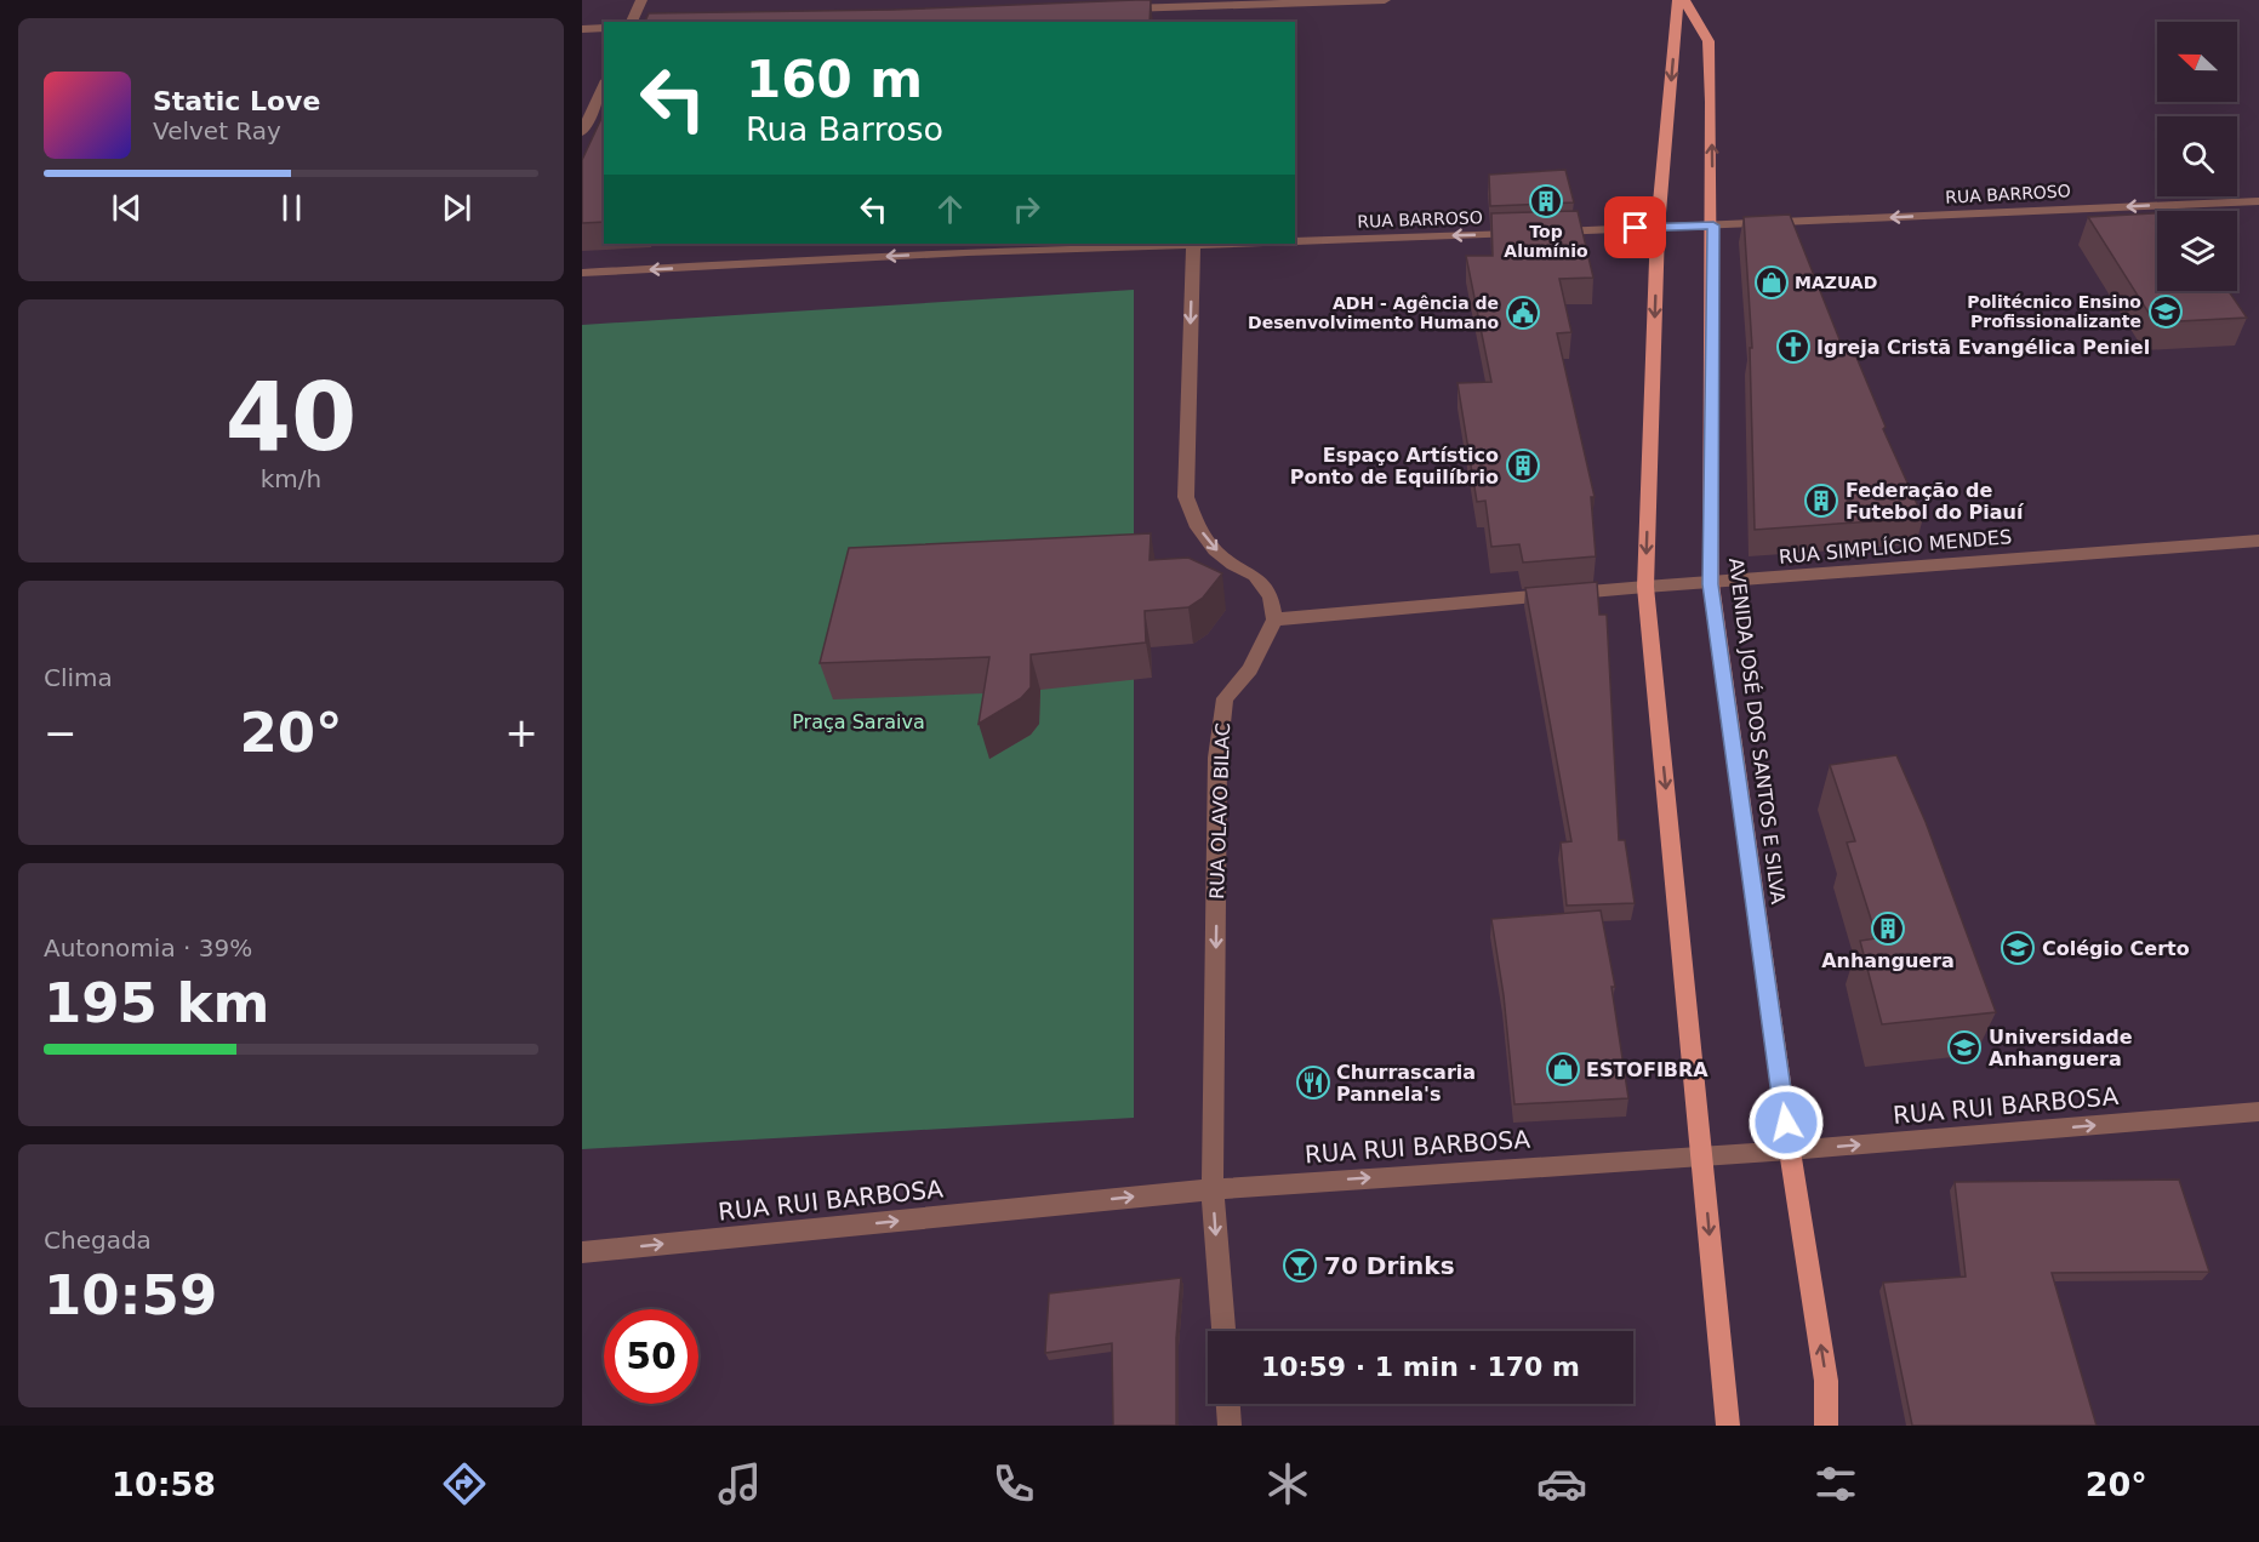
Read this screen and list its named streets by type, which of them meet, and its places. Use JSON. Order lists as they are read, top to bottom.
{
  "streets": {
    "main road": ["AVENIDA JOSÉ DOS SANTOS E SILVA"],
    "street": [
      "RUA BARROSO",
      "RUA SIMPLÍCIO MENDES",
      "RUA OLAVO BILAC",
      "RUA RUI BARBOSA"
    ]
  },
  "crossings": [
    ["RUA BARROSO", "AVENIDA JOSÉ DOS SANTOS E SILVA"],
    ["RUA SIMPLÍCIO MENDES", "AVENIDA JOSÉ DOS SANTOS E SILVA"],
    ["RUA SIMPLÍCIO MENDES", "RUA OLAVO BILAC"],
    ["AVENIDA JOSÉ DOS SANTOS E SILVA", "RUA RUI BARBOSA"],
    ["RUA OLAVO BILAC", "RUA RUI BARBOSA"]
  ],
  "one_way": ["RUA BARROSO", "RUA OLAVO BILAC", "RUA RUI BARBOSA"],
  "parks": ["Praça Saraiva"],
  "places": {
    "building": [
      "Top Alumínio",
      "Espaço Artístico Ponto de Equilíbrio",
      "Federação de Futebol do Piauí",
      "Anhanguera"
    ],
    "shop": ["MAZUAD", "ESTOFIBRA"],
    "school or university": ["Politécnico Ensino Profissionalizante", "Colégio Certo", "Universidade Anhanguera"],
    "public building": ["ADH - Agência de Desenvolvimento Humano"],
    "church": ["Igreja Cristã Evangélica Peniel"],
    "restaurant": ["Churrascaria Pannela's"],
    "bar": ["70 Drinks"]
  },
  "north": "left",
  "page": {
    "turn": ["160 m", "Rua Barroso"],
    "song": ["Static Love", "Velvet Ray"],
    "tile": [
      ["40", "km/h"],
      "Clima",
      ["Autonomia · 39%", "195 km"],
      ["Chegada", "10:59"]
    ],
    "heat": ["−", "20°", "+"],
    "limit": "50",
    "trip": "10:59 · 1 min · 170 m",
    "tabs": ["10:58", "20°"]
  }
}
